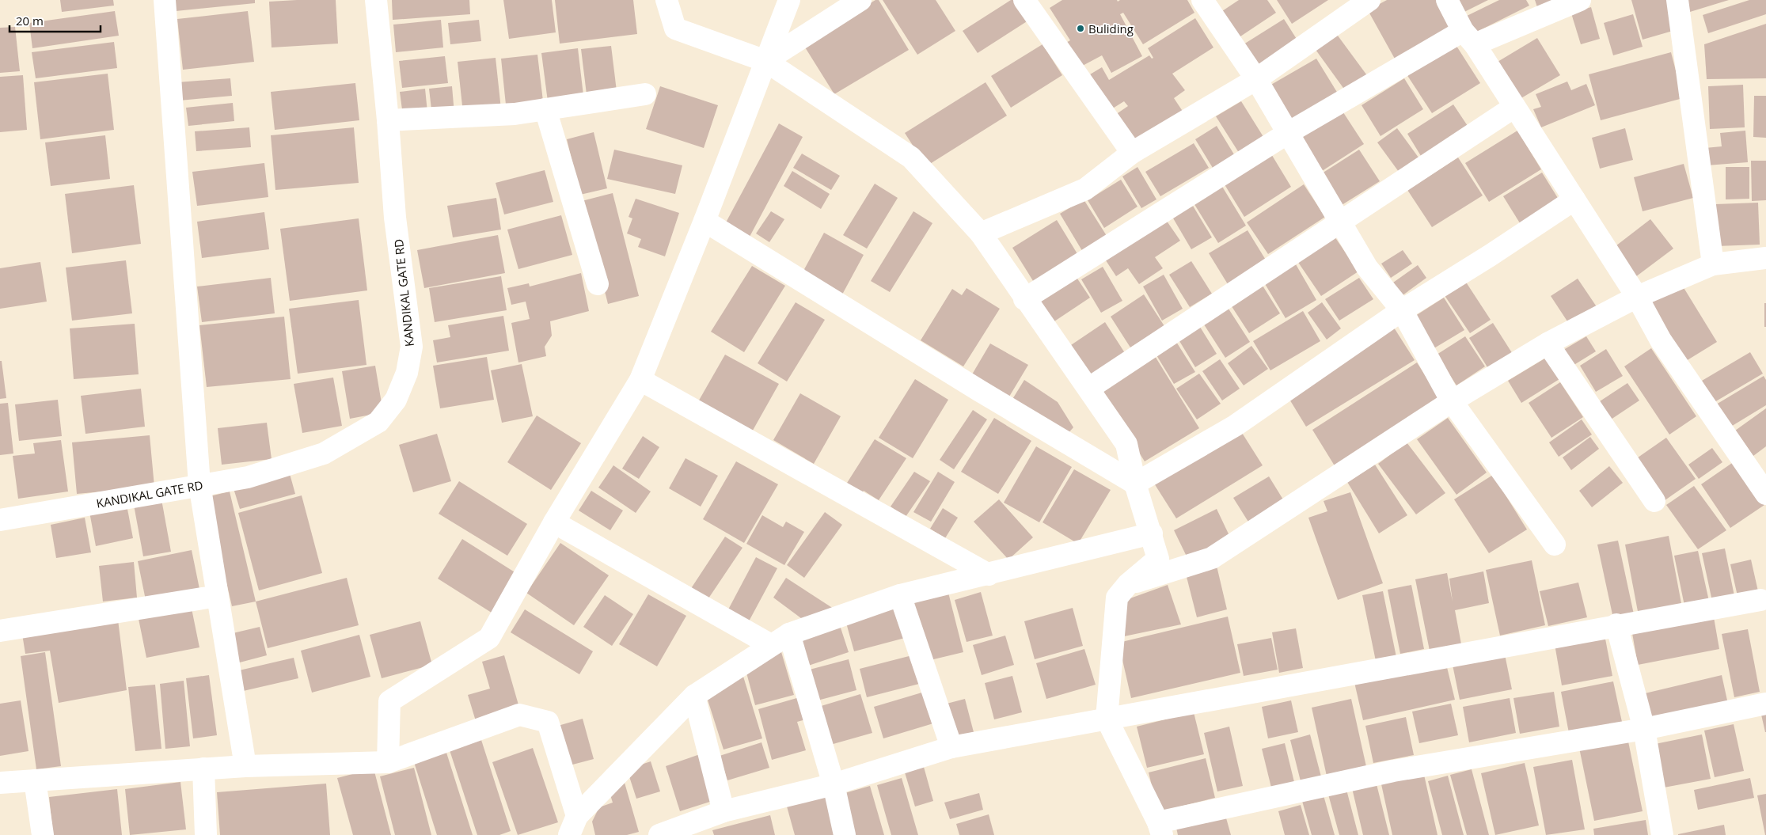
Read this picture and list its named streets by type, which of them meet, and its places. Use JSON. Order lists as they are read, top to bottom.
{
  "streets": {
    "street": ["KANDIKAL GATE RD"]
  },
  "places": ["Buliding"],
  "scale_bar": "20 m"
}
